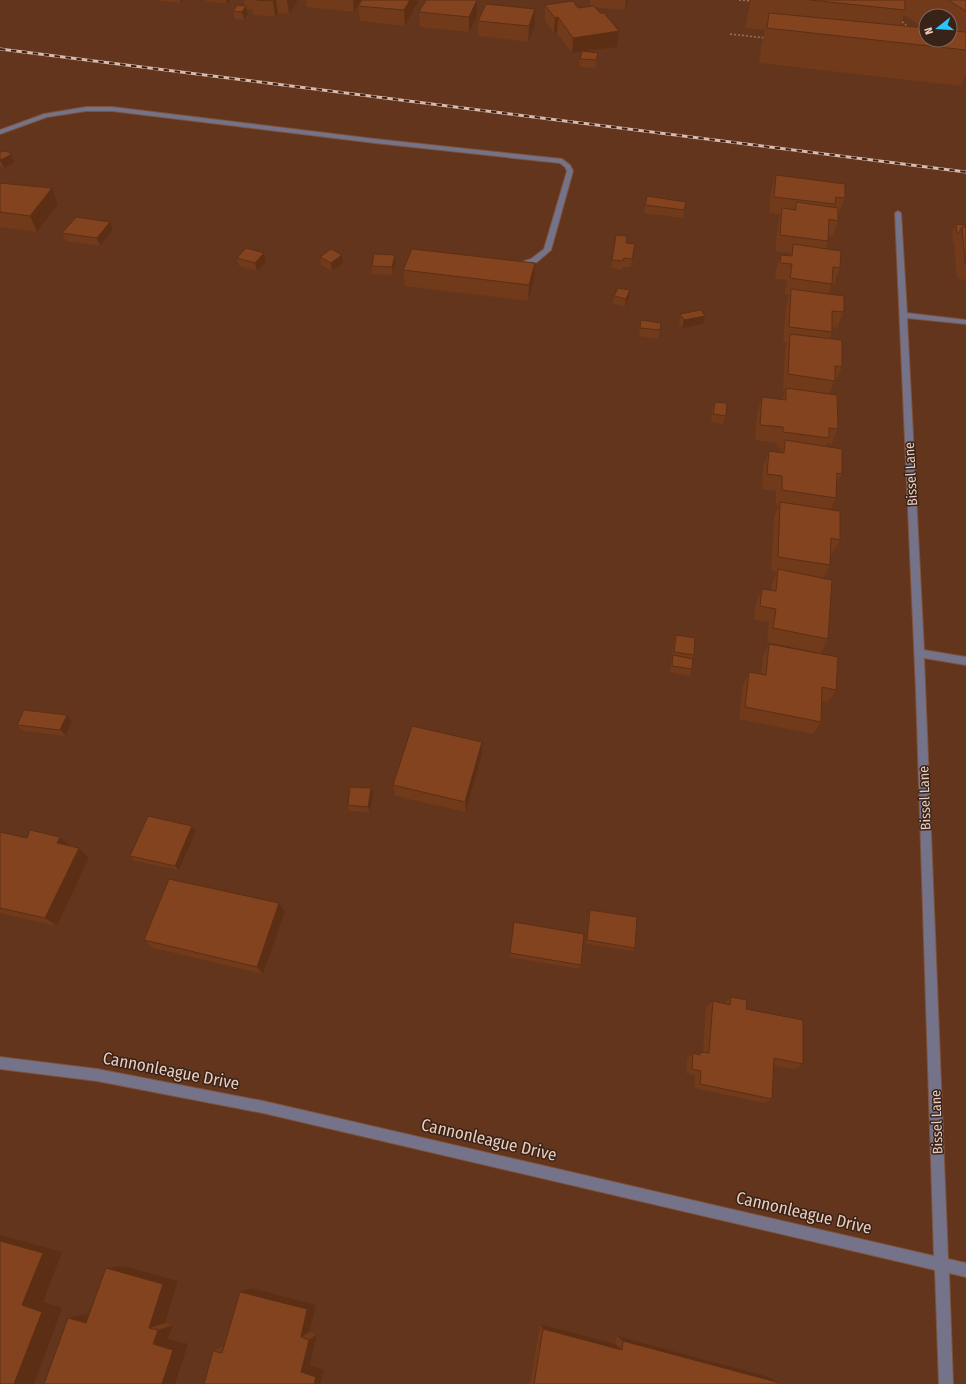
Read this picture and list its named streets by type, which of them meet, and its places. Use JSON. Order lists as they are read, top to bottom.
{
  "streets": {
    "street": ["Bissel Lane", "Cannonleague Drive"]
  },
  "crossings": [
    ["Bissel Lane", "Cannonleague Drive"]
  ],
  "north": "left"
}
